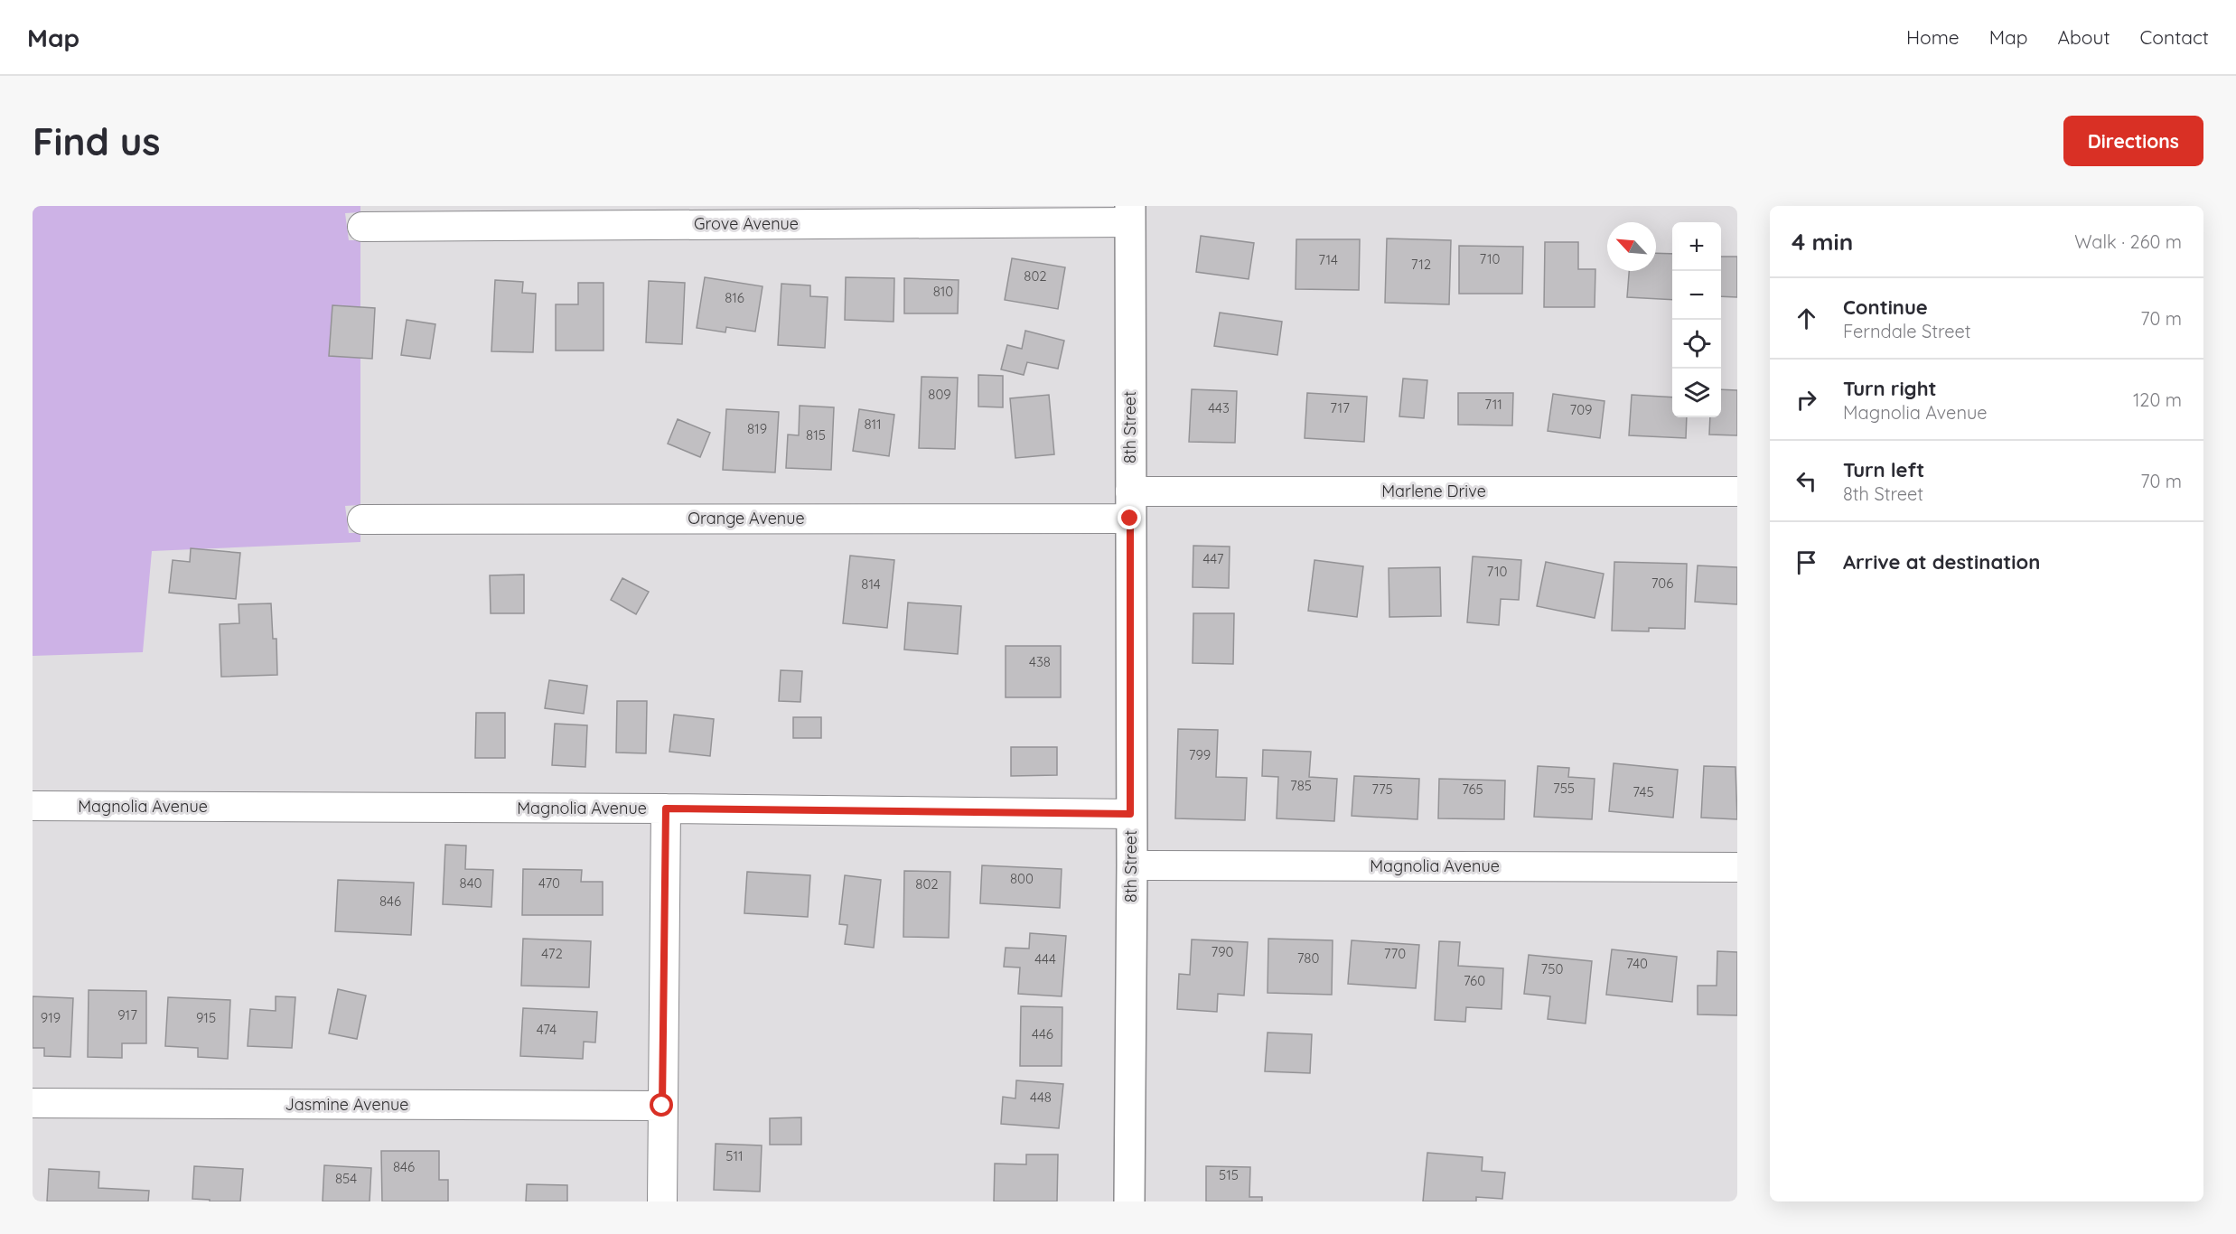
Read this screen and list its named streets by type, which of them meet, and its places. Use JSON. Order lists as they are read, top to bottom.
{
  "streets": {
    "street": [
      "Grove Avenue",
      "8th Street",
      "Marlene Drive",
      "Orange Avenue",
      "Magnolia Avenue",
      "Jasmine Avenue"
    ]
  },
  "crossings": [
    ["Grove Avenue", "8th Street"],
    ["8th Street", "Marlene Drive"],
    ["8th Street", "Orange Avenue"],
    ["8th Street", "Magnolia Avenue"],
    ["Marlene Drive", "Orange Avenue"]
  ],
  "house_numbers": [
    "710",
    "714",
    "712",
    "802",
    "810",
    "816",
    "809",
    "711",
    "443",
    "717",
    "709",
    "811",
    "819",
    "815",
    "447",
    "710",
    "706",
    "814",
    "438",
    "799",
    "785",
    "755",
    "775",
    "765",
    "745",
    "800",
    "840",
    "470",
    "802",
    "846",
    "790",
    "472",
    "770",
    "780",
    "444",
    "740",
    "750",
    "760",
    "917",
    "919",
    "915",
    "474",
    "446",
    "448",
    "511",
    "846",
    "515",
    "854"
  ],
  "north": "top left",
  "page": {
    "header": "Map",
    "nav": [
      "Home",
      "Map",
      "About",
      "Contact"
    ],
    "buttons": "Directions",
    "title": "Find us",
    "heading": ["4 min", "Walk · 260 m"],
    "map_buttons": ["+", "−"],
    "list": [
      ["Continue", "Ferndale Street", "70 m"],
      ["Turn right", "Magnolia Avenue", "120 m"],
      ["Turn left", "8th Street", "70 m"],
      "Arrive at destination"
    ]
  }
}
